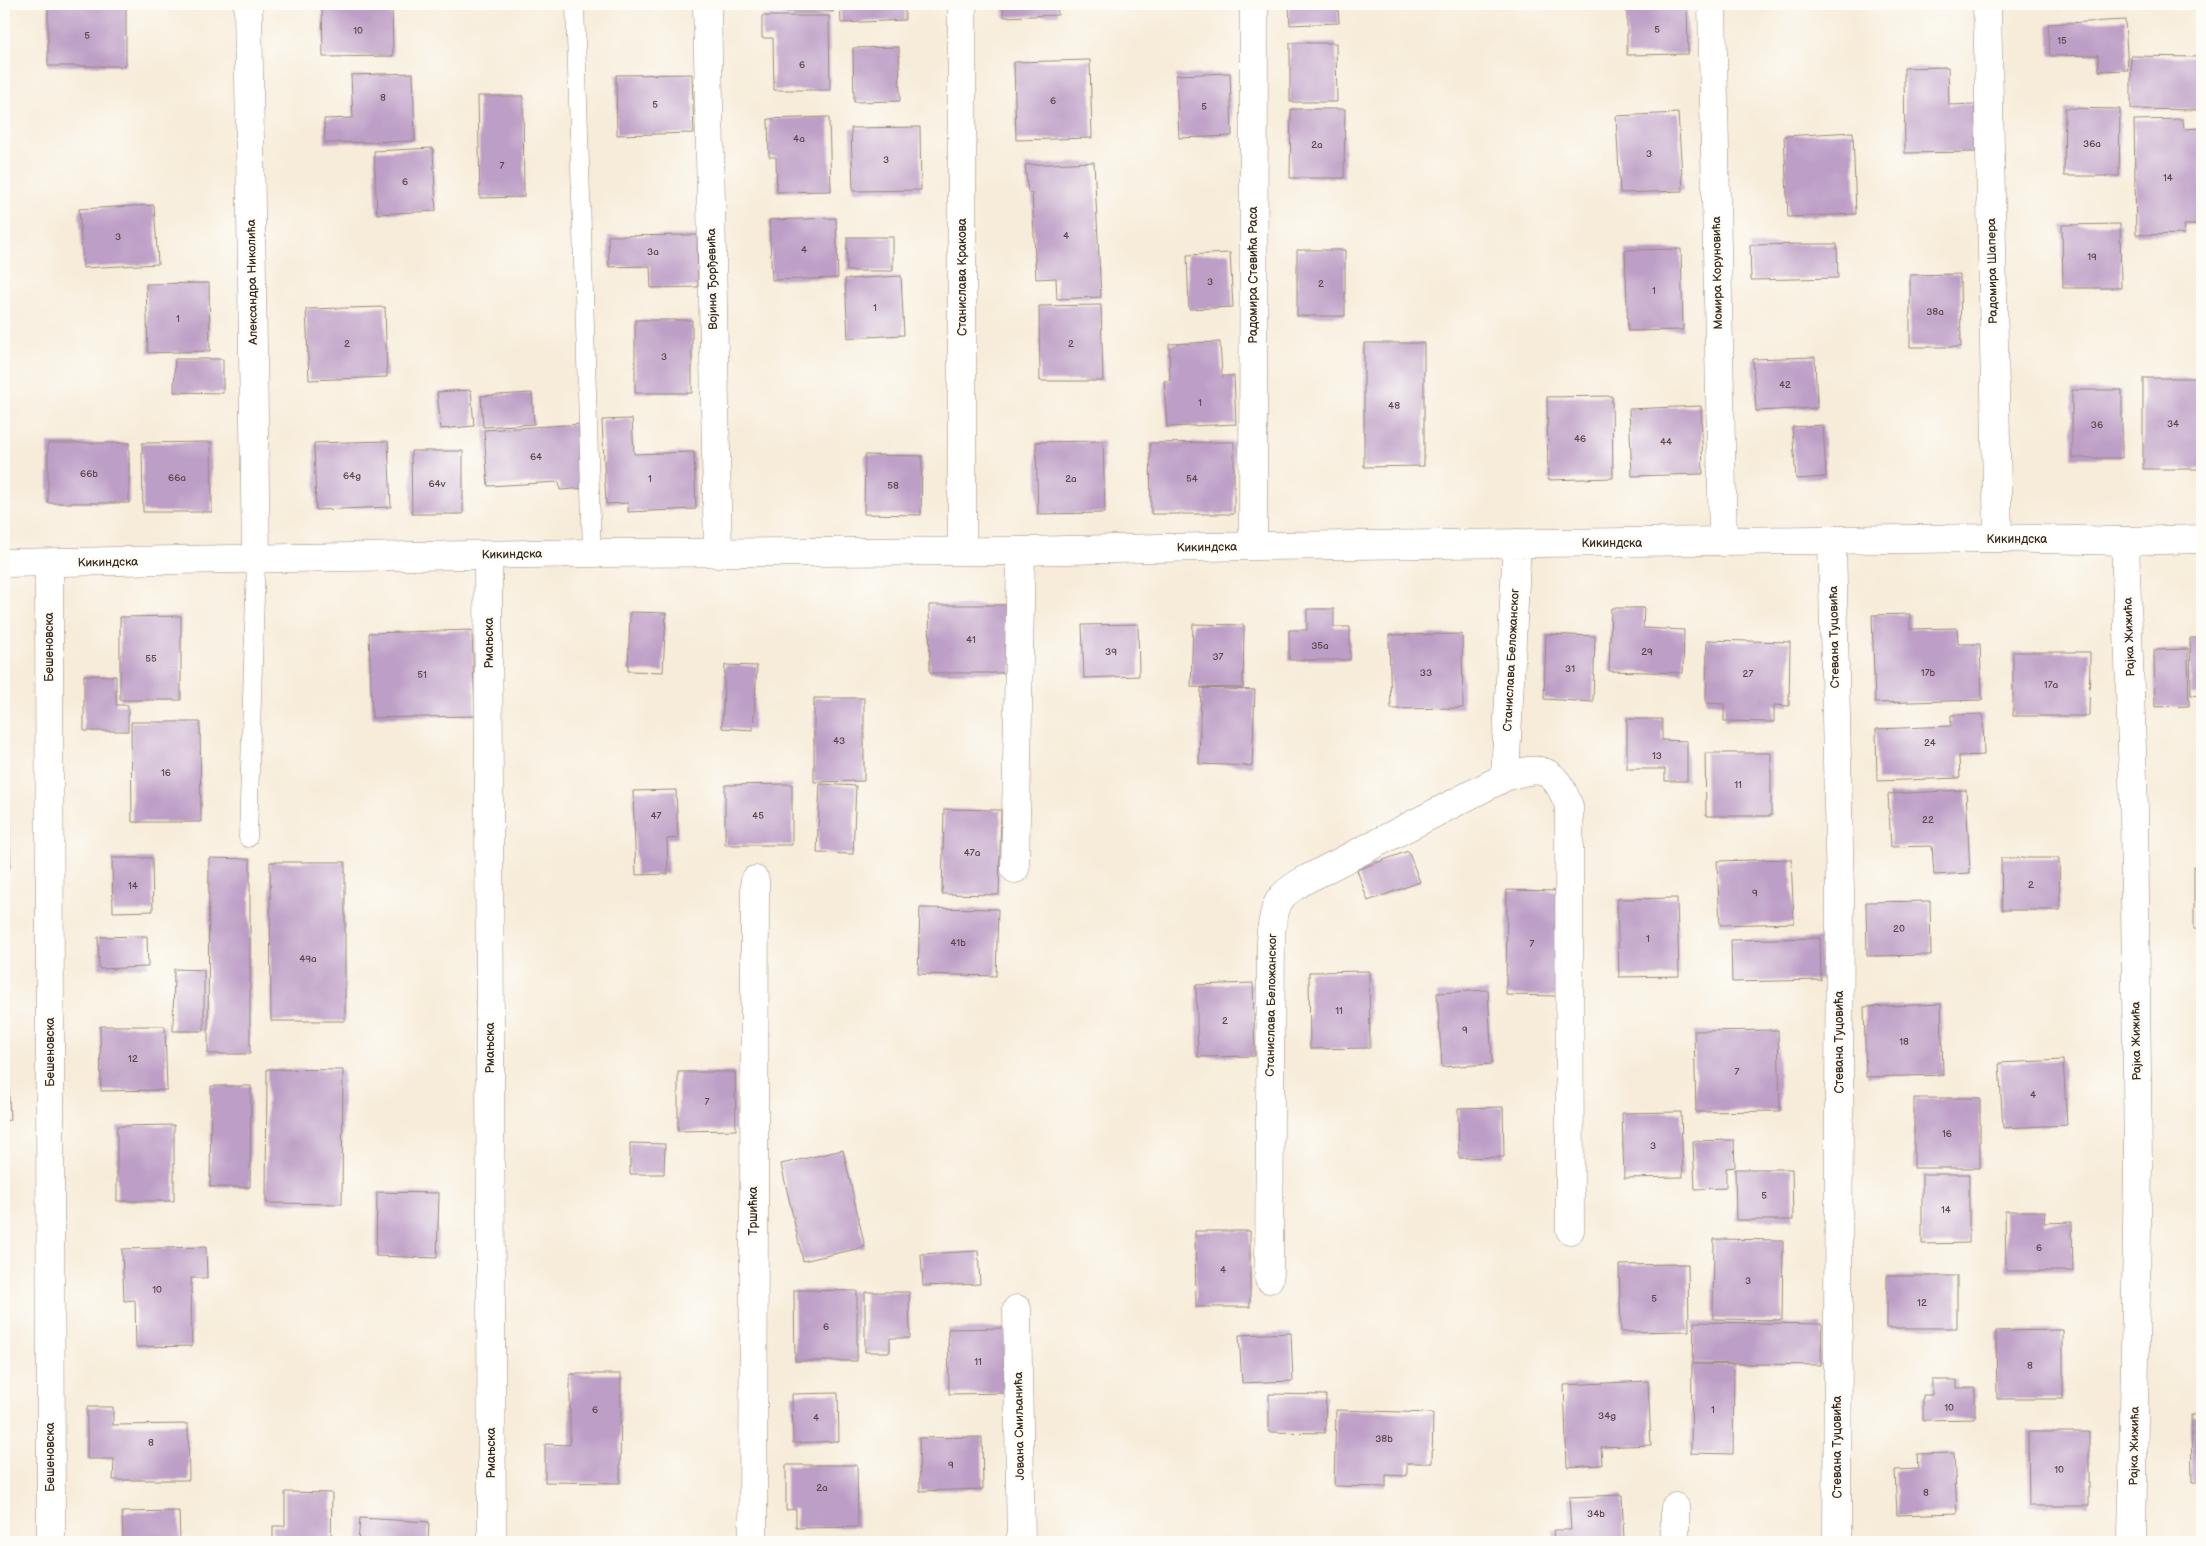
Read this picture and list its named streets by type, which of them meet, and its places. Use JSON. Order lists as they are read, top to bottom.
{
  "streets": {
    "street": [
      "Радомира Шапера",
      "Момира Коруновића",
      "Радомира Стевића Раса",
      "Станислава Кракова",
      "Војина Ђорђевића",
      "Александра Николића",
      "Кикиндска",
      "Стевана Туцовића",
      "Рајка Жижића",
      "Рмањска",
      "Бешеновска",
      "Станислава Беложанског",
      "Тршићка",
      "Јована Смиљанића"
    ]
  },
  "crossings": [
    ["Радомира Шапера", "Кикиндска"],
    ["Момира Коруновића", "Кикиндска"],
    ["Радомира Стевића Раса", "Кикиндска"],
    ["Станислава Кракова", "Кикиндска"],
    ["Војина Ђорђевића", "Кикиндска"],
    ["Александра Николића", "Кикиндска"],
    ["Кикиндска", "Стевана Туцовића"],
    ["Кикиндска", "Рајка Жижића"],
    ["Кикиндска", "Рмањска"],
    ["Кикиндска", "Бешеновска"],
    ["Кикиндска", "Станислава Беложанског"]
  ],
  "house_numbers": [
    "5",
    "10",
    "5",
    "15",
    "6",
    "8",
    "6",
    "5",
    "5",
    "4a",
    "36a",
    "2a",
    "3",
    "3",
    "7",
    "14",
    "6",
    "4",
    "3",
    "4",
    "3a",
    "19",
    "3",
    "2",
    "1",
    "1",
    "38a",
    "1",
    "2",
    "2",
    "3",
    "42",
    "1",
    "48",
    "34",
    "36",
    "46",
    "44",
    "64",
    "66b",
    "64g",
    "66a",
    "1",
    "2a",
    "54",
    "64v",
    "58",
    "41",
    "35a",
    "39",
    "29",
    "37",
    "55",
    "31",
    "33",
    "17b",
    "27",
    "51",
    "17a",
    "43",
    "24",
    "13",
    "16",
    "11",
    "47",
    "45",
    "22",
    "47a",
    "2",
    "14",
    "9",
    "20",
    "1",
    "41b",
    "7",
    "49a",
    "11",
    "2",
    "9",
    "18",
    "12",
    "7",
    "4",
    "7",
    "16",
    "3",
    "5",
    "14",
    "6",
    "4",
    "3",
    "10",
    "5",
    "12",
    "6",
    "11",
    "8",
    "10",
    "6",
    "1",
    "34g",
    "4",
    "38b",
    "8",
    "9",
    "10",
    "2a",
    "8",
    "34b"
  ]
}
